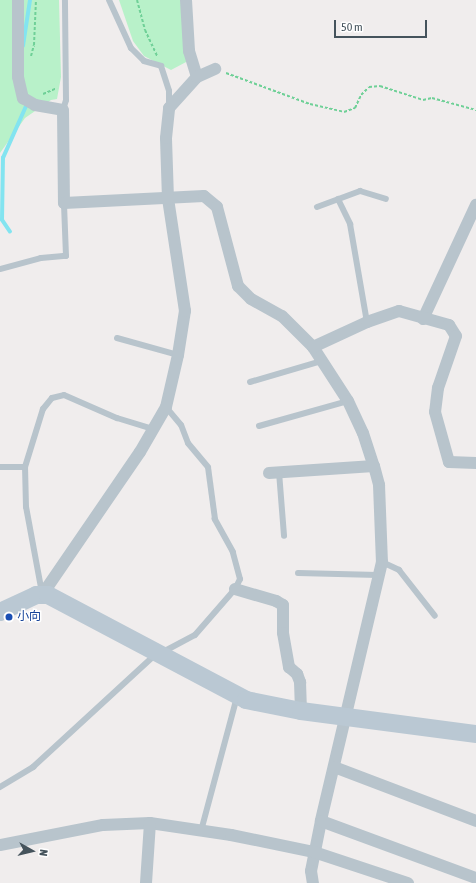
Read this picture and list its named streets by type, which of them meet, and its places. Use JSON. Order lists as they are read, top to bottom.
{
  "places": ["小向"],
  "scale_bar": "50 m",
  "north": "right"
}
